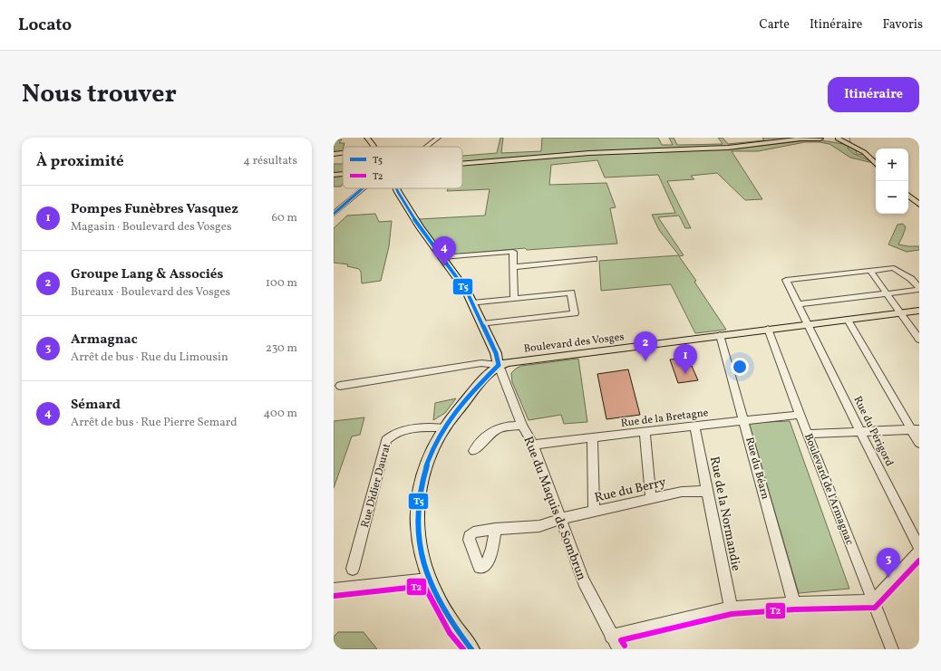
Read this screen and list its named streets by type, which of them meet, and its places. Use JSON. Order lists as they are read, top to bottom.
{
  "streets": {
    "main road": ["Boulevard des Vosges"],
    "street": [
      "Rue de la Bretagne",
      "Rue du Périgord",
      "Rue du Béarn",
      "Rue Didier Daurat",
      "Rue du Berry",
      "Boulevard de l'Armagnac",
      "Rue du Maquis de Sombrun",
      "Rue de la Normandie"
    ]
  },
  "crossings": [
    ["Boulevard des Vosges", "Rue du Périgord"],
    ["Boulevard des Vosges", "Rue du Béarn"],
    ["Boulevard des Vosges", "Boulevard de l'Armagnac"],
    ["Boulevard des Vosges", "Rue du Maquis de Sombrun"],
    ["Rue de la Bretagne", "Rue du Béarn"],
    ["Rue de la Bretagne", "Boulevard de l'Armagnac"],
    ["Rue de la Bretagne", "Rue du Maquis de Sombrun"],
    ["Rue de la Bretagne", "Rue de la Normandie"],
    ["Rue du Berry", "Rue du Maquis de Sombrun"],
    ["Rue du Berry", "Rue de la Normandie"]
  ],
  "lines": ["transit line T5", "transit line T2"],
  "legend": ["T5", "T2"],
  "page": {
    "header": "Locato",
    "nav": ["Carte", "Itinéraire", "Favoris"],
    "title": "Nous trouver",
    "buttons": "Itinéraire",
    "heading": ["À proximité", "4 résultats"],
    "map_buttons": ["+", "−"],
    "list": [
      {
        "mark": "1",
        "name": "Pompes Funèbres Vasquez",
        "note": "Magasin · Boulevard des Vosges",
        "value": "60 m"
      },
      {
        "mark": "2",
        "name": "Groupe Lang & Associés",
        "note": "Bureaux · Boulevard des Vosges",
        "value": "100 m"
      },
      {
        "mark": "3",
        "name": "Armagnac",
        "note": "Arrêt de bus · Rue du Limousin",
        "value": "230 m"
      },
      {
        "mark": "4",
        "name": "Sémard",
        "note": "Arrêt de bus · Rue Pierre Semard",
        "value": "400 m"
      }
    ],
    "pins": [
      "4",
      "2",
      "1",
      "3"
    ]
  }
}
